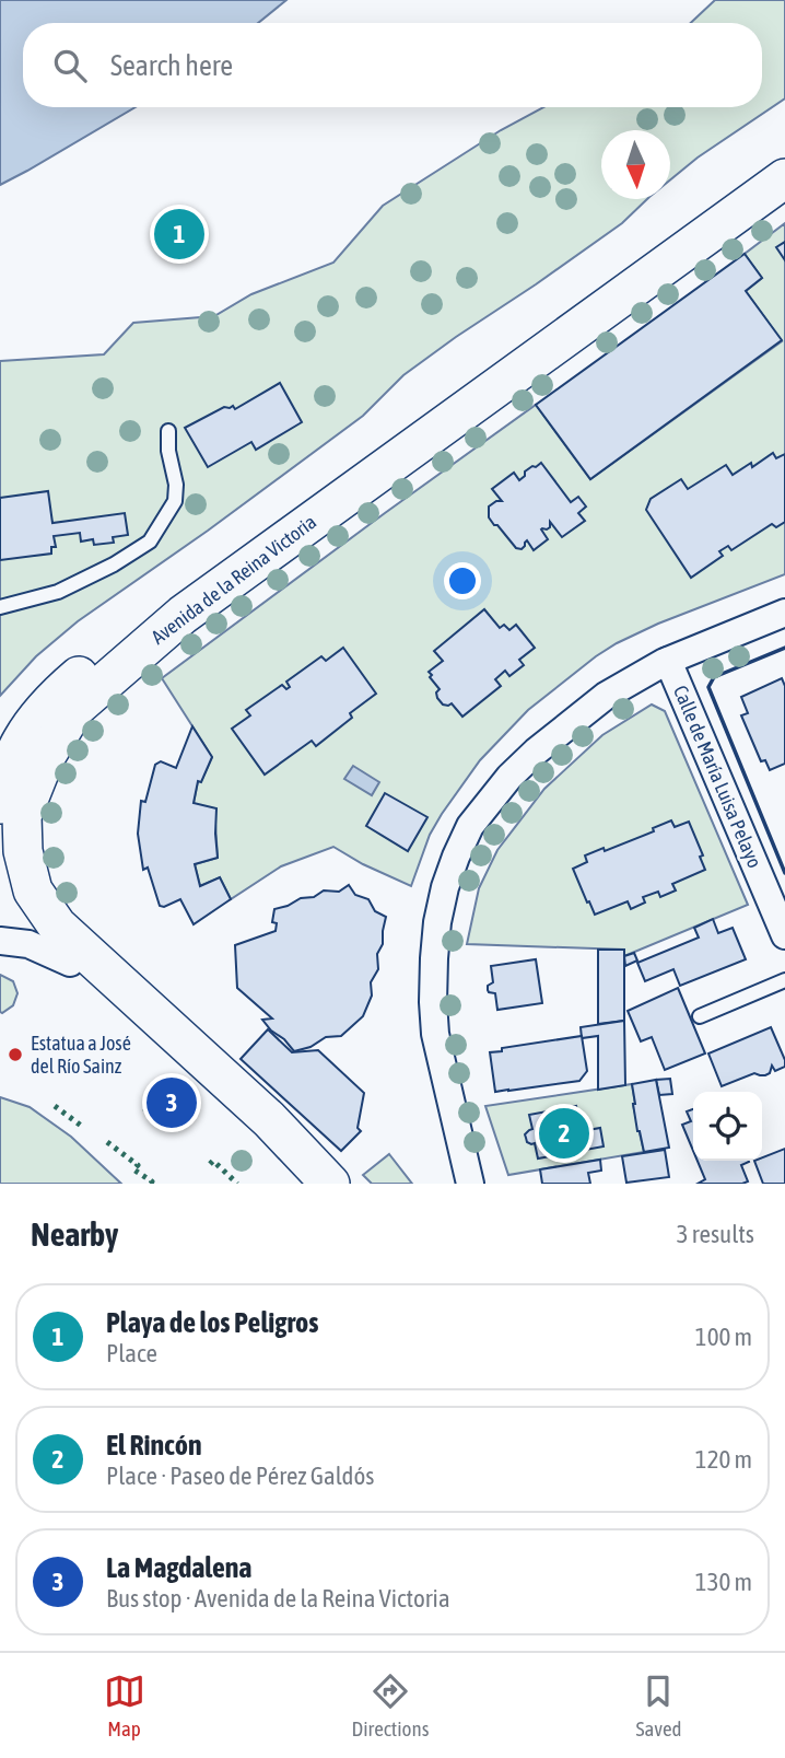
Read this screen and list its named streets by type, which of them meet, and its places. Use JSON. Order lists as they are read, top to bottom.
{
  "streets": {
    "main road": ["Avenida de la Reina Victoria"],
    "street": ["Calle de María Luisa Pelayo"]
  },
  "places": ["Estatua a José del Río Sainz"],
  "north": "bottom",
  "page": {
    "search": "Search here",
    "pins": ["1", "3", "2"],
    "heading": ["Nearby", "3 results"],
    "list": [
      {
        "mark": "1",
        "name": "Playa de los Peligros",
        "note": "Place",
        "value": "100 m"
      },
      {
        "mark": "2",
        "name": "El Rincón",
        "note": "Place · Paseo de Pérez Galdós",
        "value": "120 m"
      },
      {
        "mark": "3",
        "name": "La Magdalena",
        "note": "Bus stop · Avenida de la Reina Victoria",
        "value": "130 m"
      }
    ],
    "nav": ["Map", "Directions", "Saved"]
  }
}
